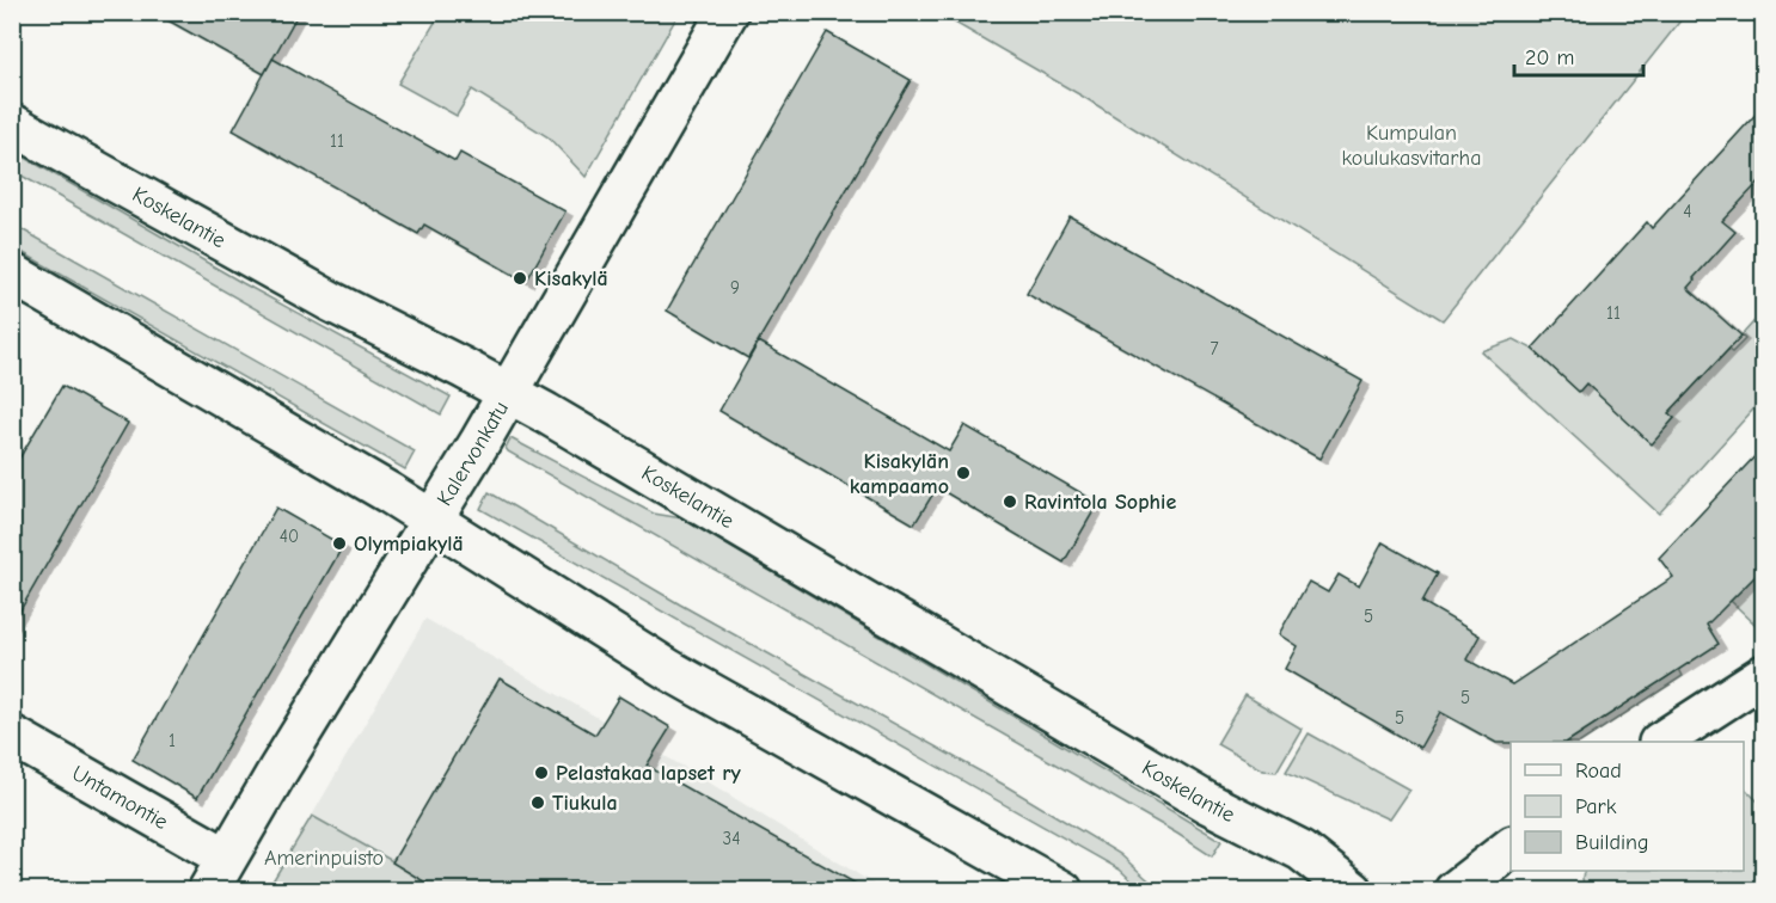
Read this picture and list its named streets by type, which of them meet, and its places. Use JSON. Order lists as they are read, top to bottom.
{
  "streets": {
    "main road": ["Koskelantie", "Kalervonkatu", "Untamontie"]
  },
  "crossings": [
    ["Koskelantie", "Kalervonkatu"],
    ["Kalervonkatu", "Untamontie"]
  ],
  "parks": ["Kumpulan koulukasvitarha", "Amerinpuisto"],
  "places": [
    "Kisakylä",
    "Kisakylän kampaamo",
    "Ravintola Sophie",
    "Olympiakylä",
    "Pelastakaa lapset ry",
    "Tiukula"
  ],
  "house_numbers": [
    "11",
    "4",
    "9",
    "11",
    "7",
    "40",
    "5",
    "5",
    "5",
    "1",
    "34"
  ],
  "legend": ["Road", "Park", "Building"],
  "scale_bar": "20 m"
}
